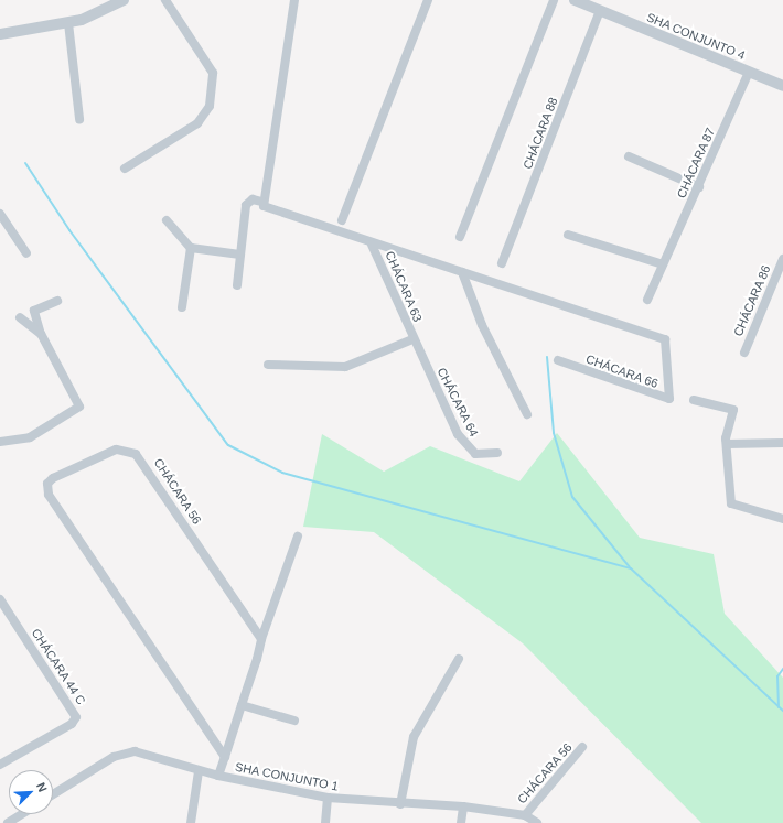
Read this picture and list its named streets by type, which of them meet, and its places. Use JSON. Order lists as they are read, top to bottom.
{
  "streets": {
    "street": [
      "SHA CONJUNTO 4",
      "CHÁCARA 88",
      "CHÁCARA 87",
      "CHÁCARA 63",
      "CHÁCARA 86",
      "CHÁCARA 66",
      "CHÁCARA 64",
      "CHÁCARA 56",
      "CHÁCARA 44 C",
      "SHA CONJUNTO 1"
    ]
  },
  "crossings": [
    ["SHA CONJUNTO 4", "CHÁCARA 88"],
    ["SHA CONJUNTO 4", "CHÁCARA 87"],
    ["CHÁCARA 63", "CHÁCARA 64"],
    ["CHÁCARA 56", "SHA CONJUNTO 1"]
  ],
  "north": "top right"
}
